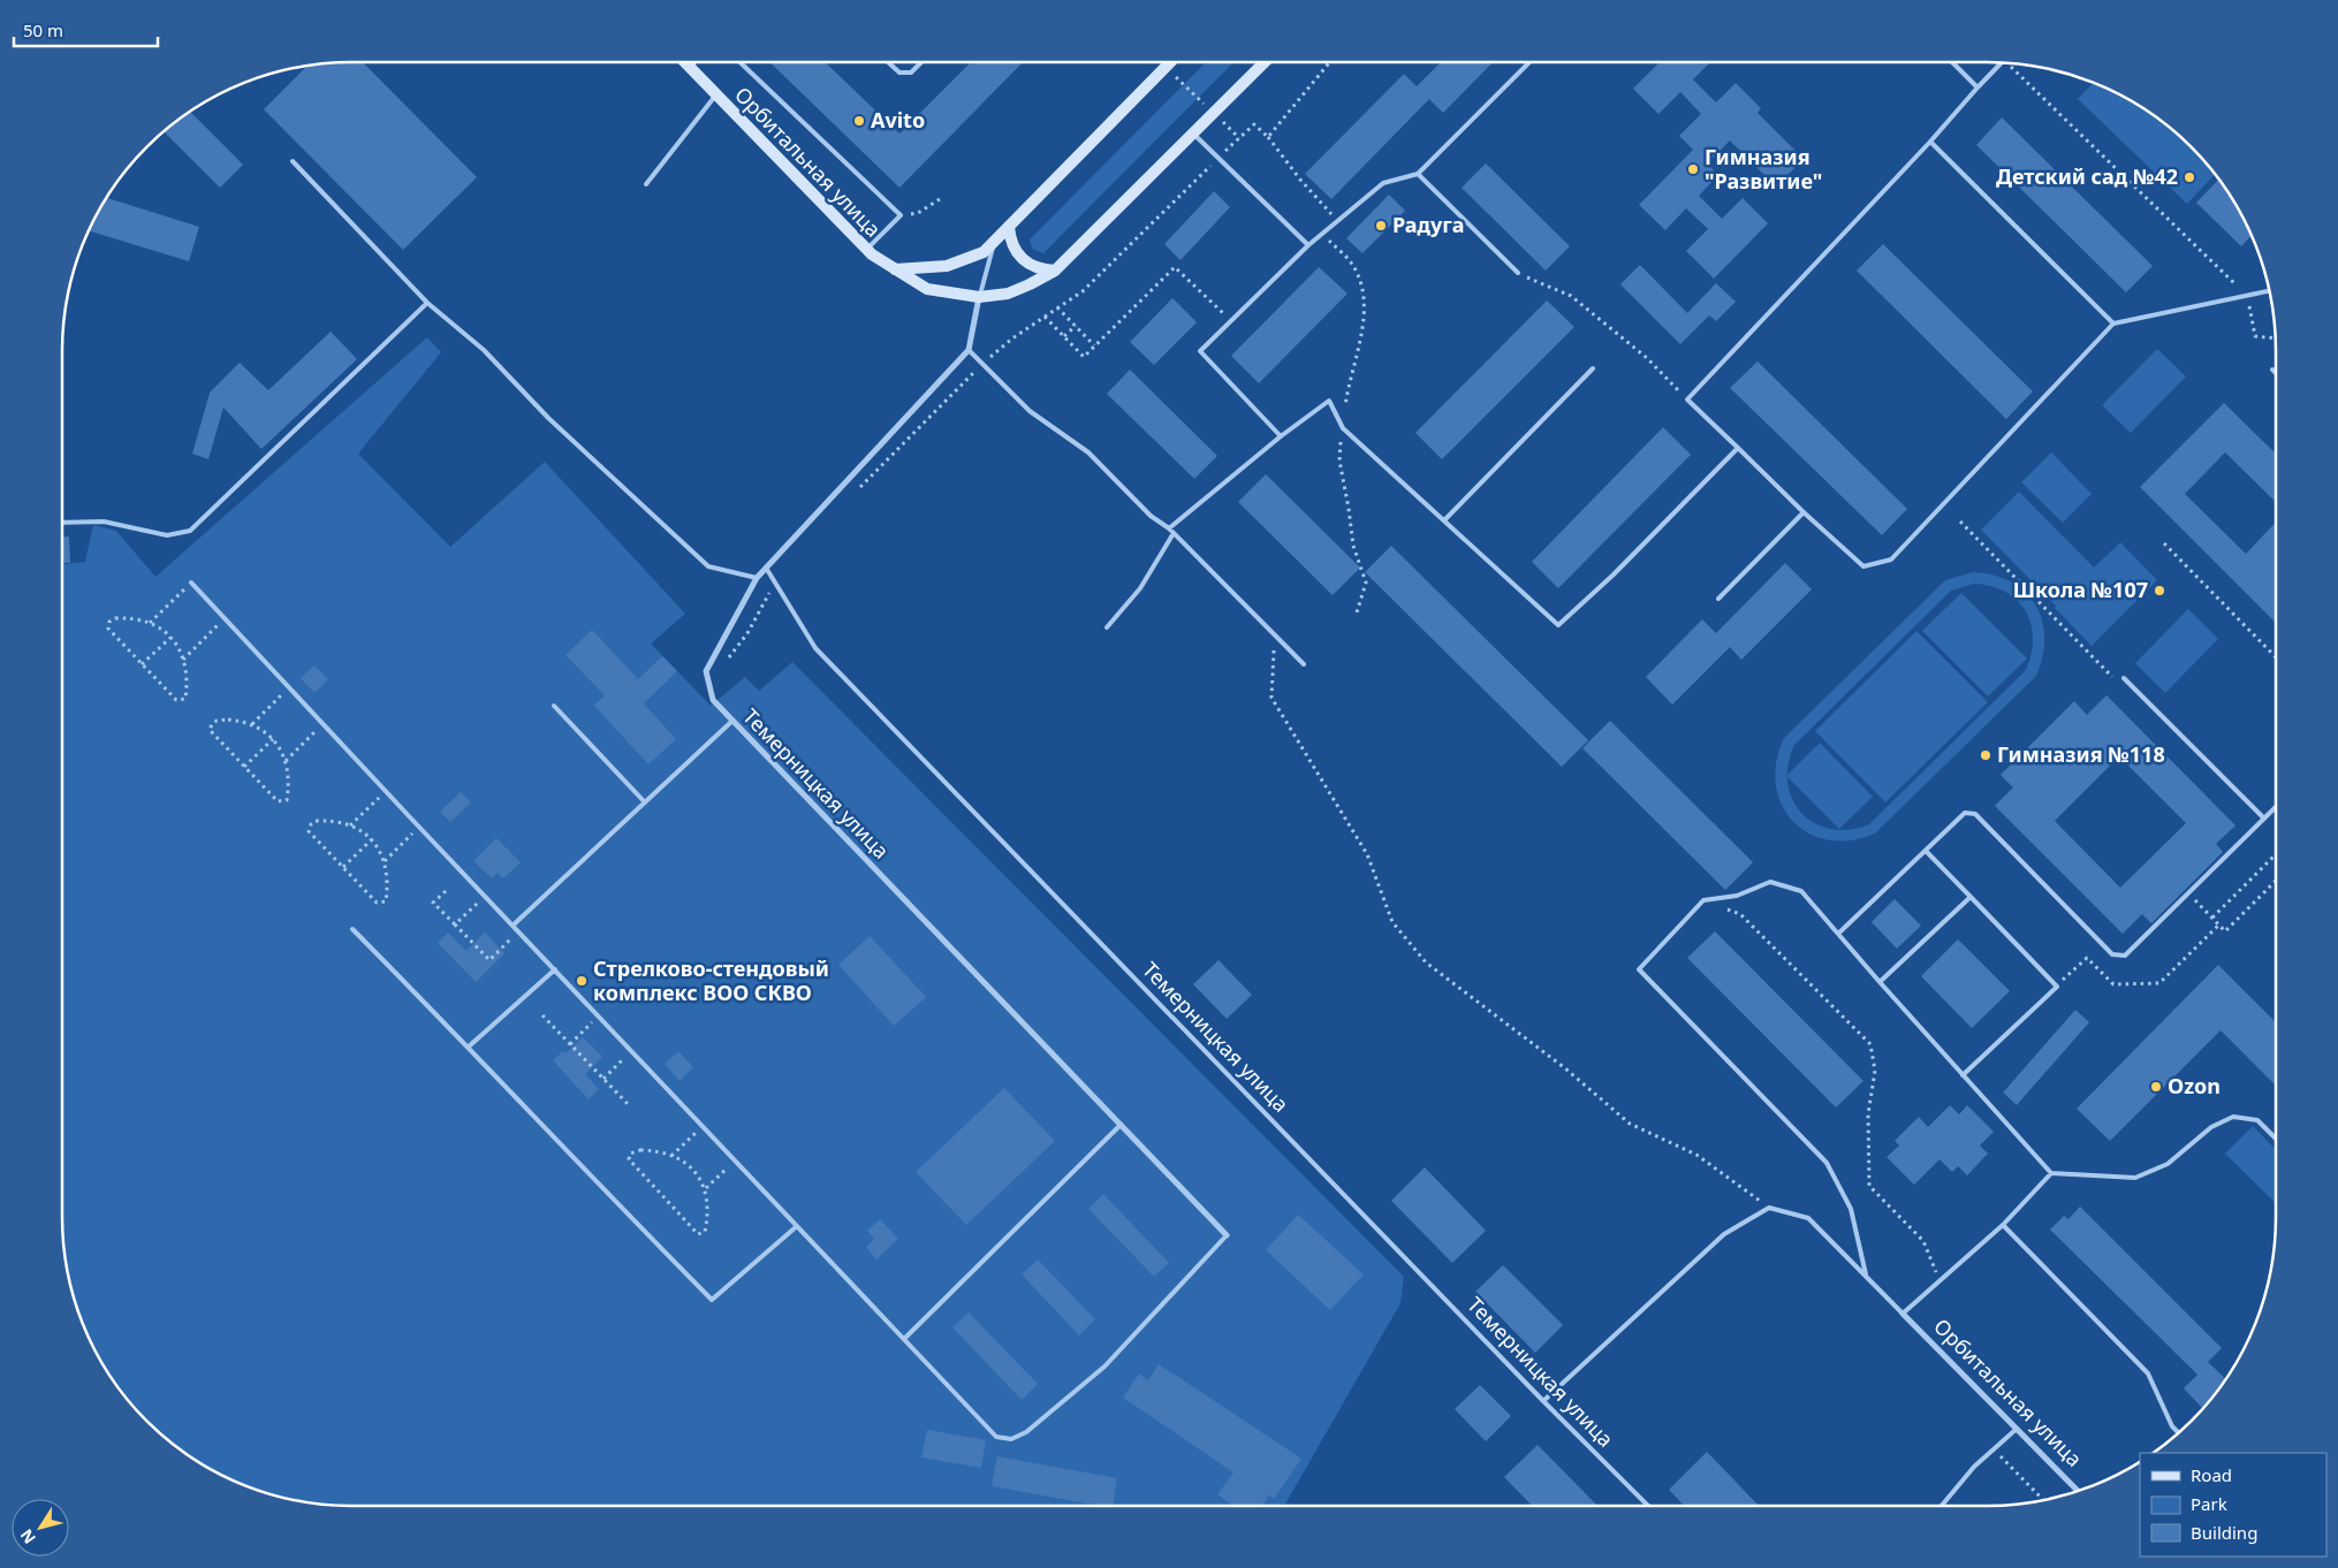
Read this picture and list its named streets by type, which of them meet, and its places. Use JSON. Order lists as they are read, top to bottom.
{
  "streets": {
    "main road": ["Орбитальная улица"],
    "street": ["Темерницкая улица"]
  },
  "places": [
    "Avito",
    "Гимназия \"Развитие\"",
    "Детский сад №42",
    "Радуга",
    "Школа №107",
    "Гимназия №118",
    "Стрелково-стендовый комплекс ВОО СКВО",
    "Ozon"
  ],
  "legend": ["Road", "Park", "Building"],
  "scale_bar": "50 m",
  "north": "bottom left"
}
